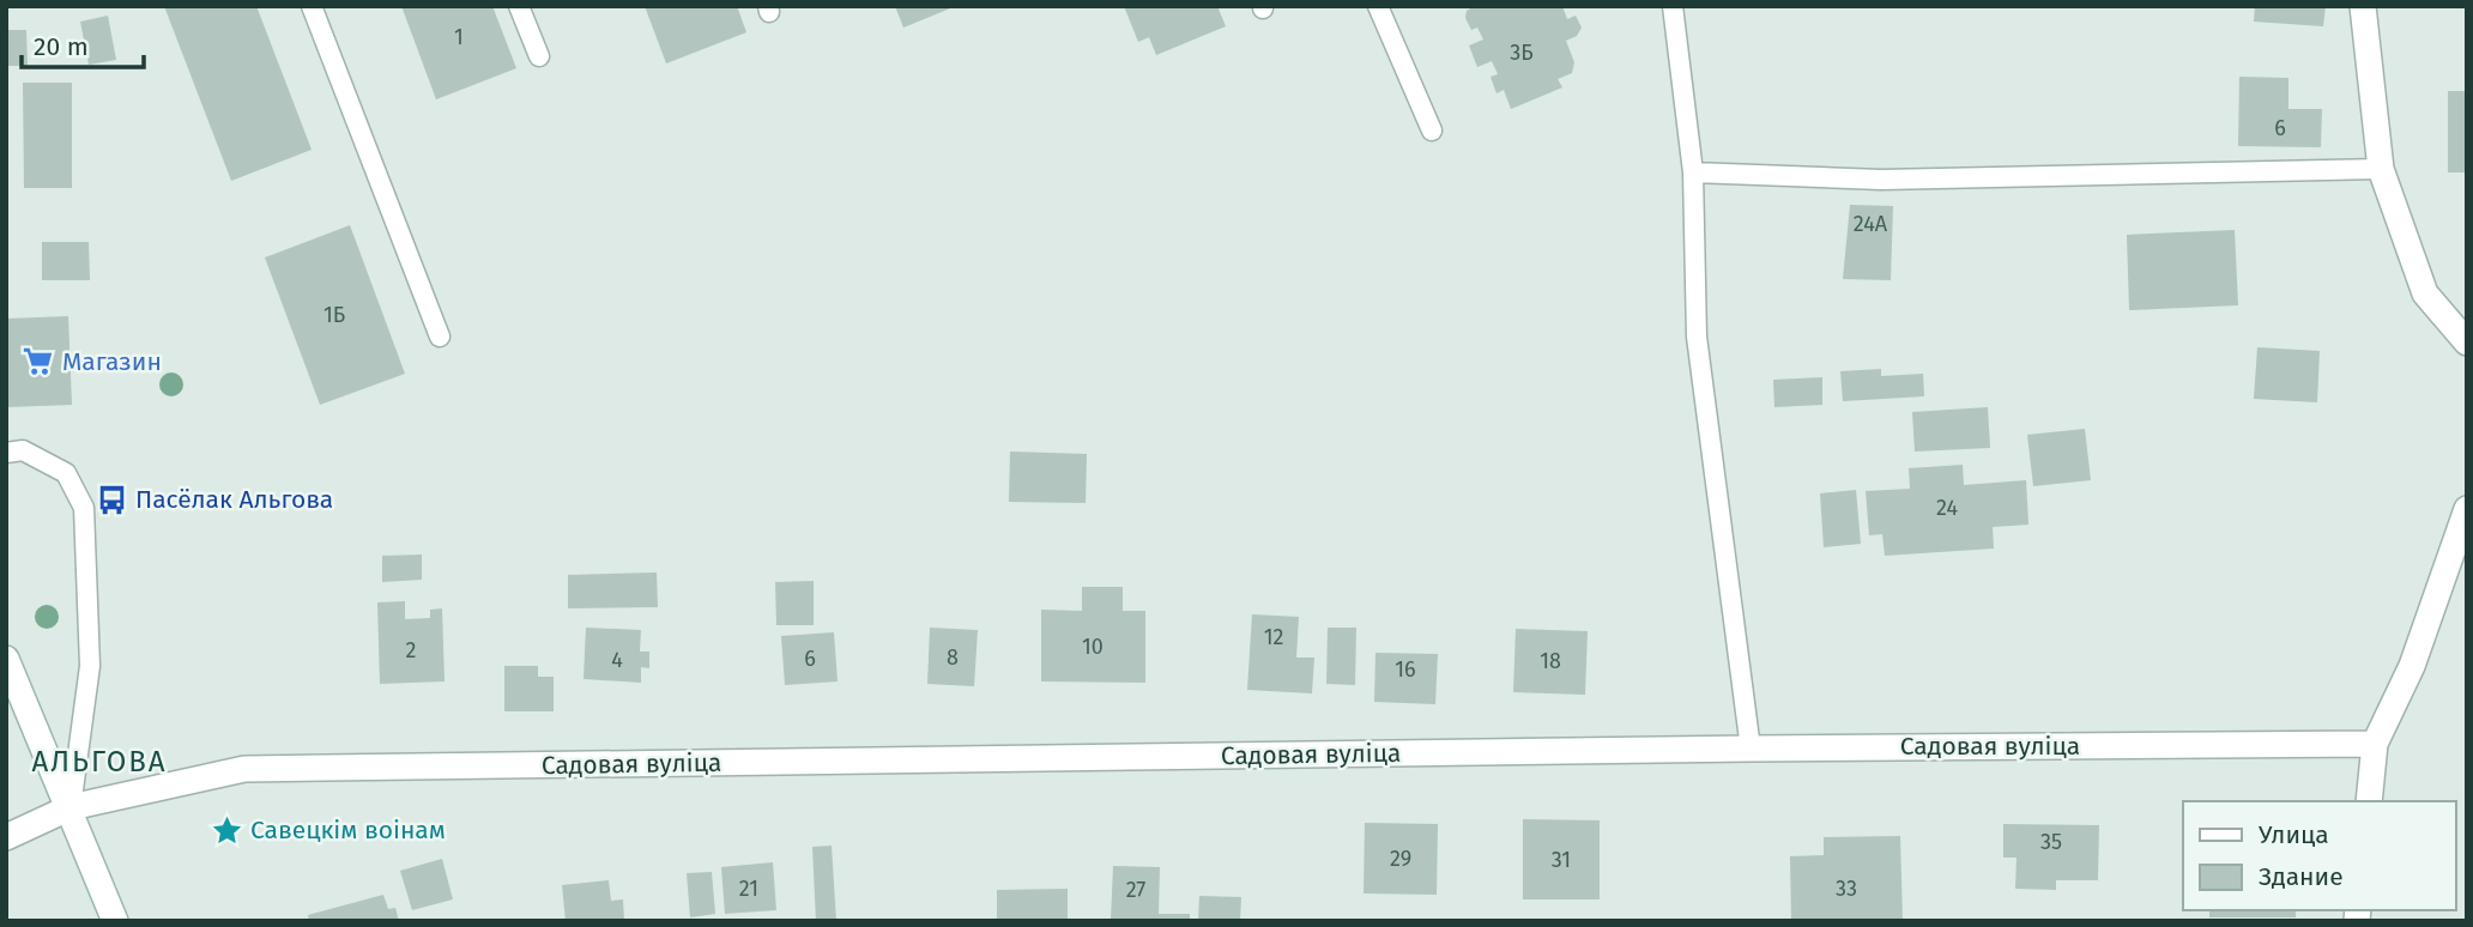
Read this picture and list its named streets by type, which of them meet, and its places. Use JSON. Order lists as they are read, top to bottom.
{
  "streets": {
    "street": ["Садовая вуліца"]
  },
  "districts": ["АЛЬГОВА"],
  "places": {
    "supermarket": ["Магазин"],
    "bus stop": ["Пасёлак Альгова"],
    "place": ["Савецкім воінам"]
  },
  "house_numbers": [
    "1",
    "3Б",
    "6",
    "24А",
    "1Б",
    "24",
    "12",
    "10",
    "2",
    "8",
    "6",
    "4",
    "18",
    "16",
    "35",
    "29",
    "31",
    "21",
    "33",
    "27"
  ],
  "legend": ["Улица", "Здание"],
  "scale_bar": "20 m"
}
